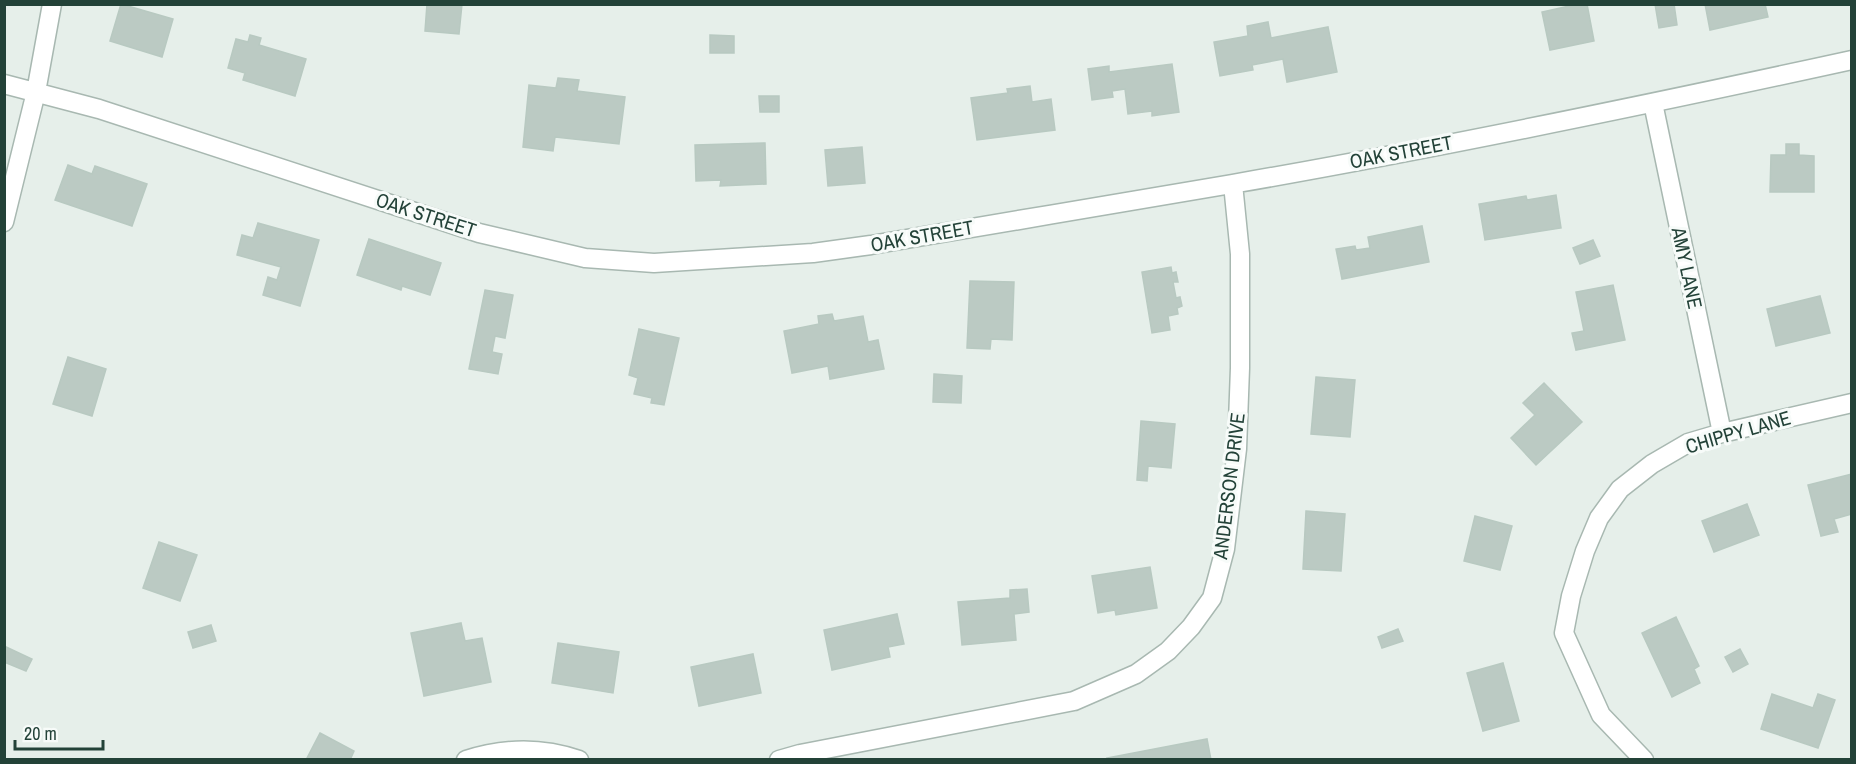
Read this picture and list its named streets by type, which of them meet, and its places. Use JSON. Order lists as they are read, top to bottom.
{
  "streets": {
    "street": [
      "OAK STREET",
      "AMY LANE",
      "CHIPPY LANE",
      "ANDERSON DRIVE"
    ]
  },
  "crossings": [
    ["OAK STREET", "AMY LANE"],
    ["OAK STREET", "ANDERSON DRIVE"],
    ["AMY LANE", "CHIPPY LANE"]
  ],
  "scale_bar": "20 m"
}
